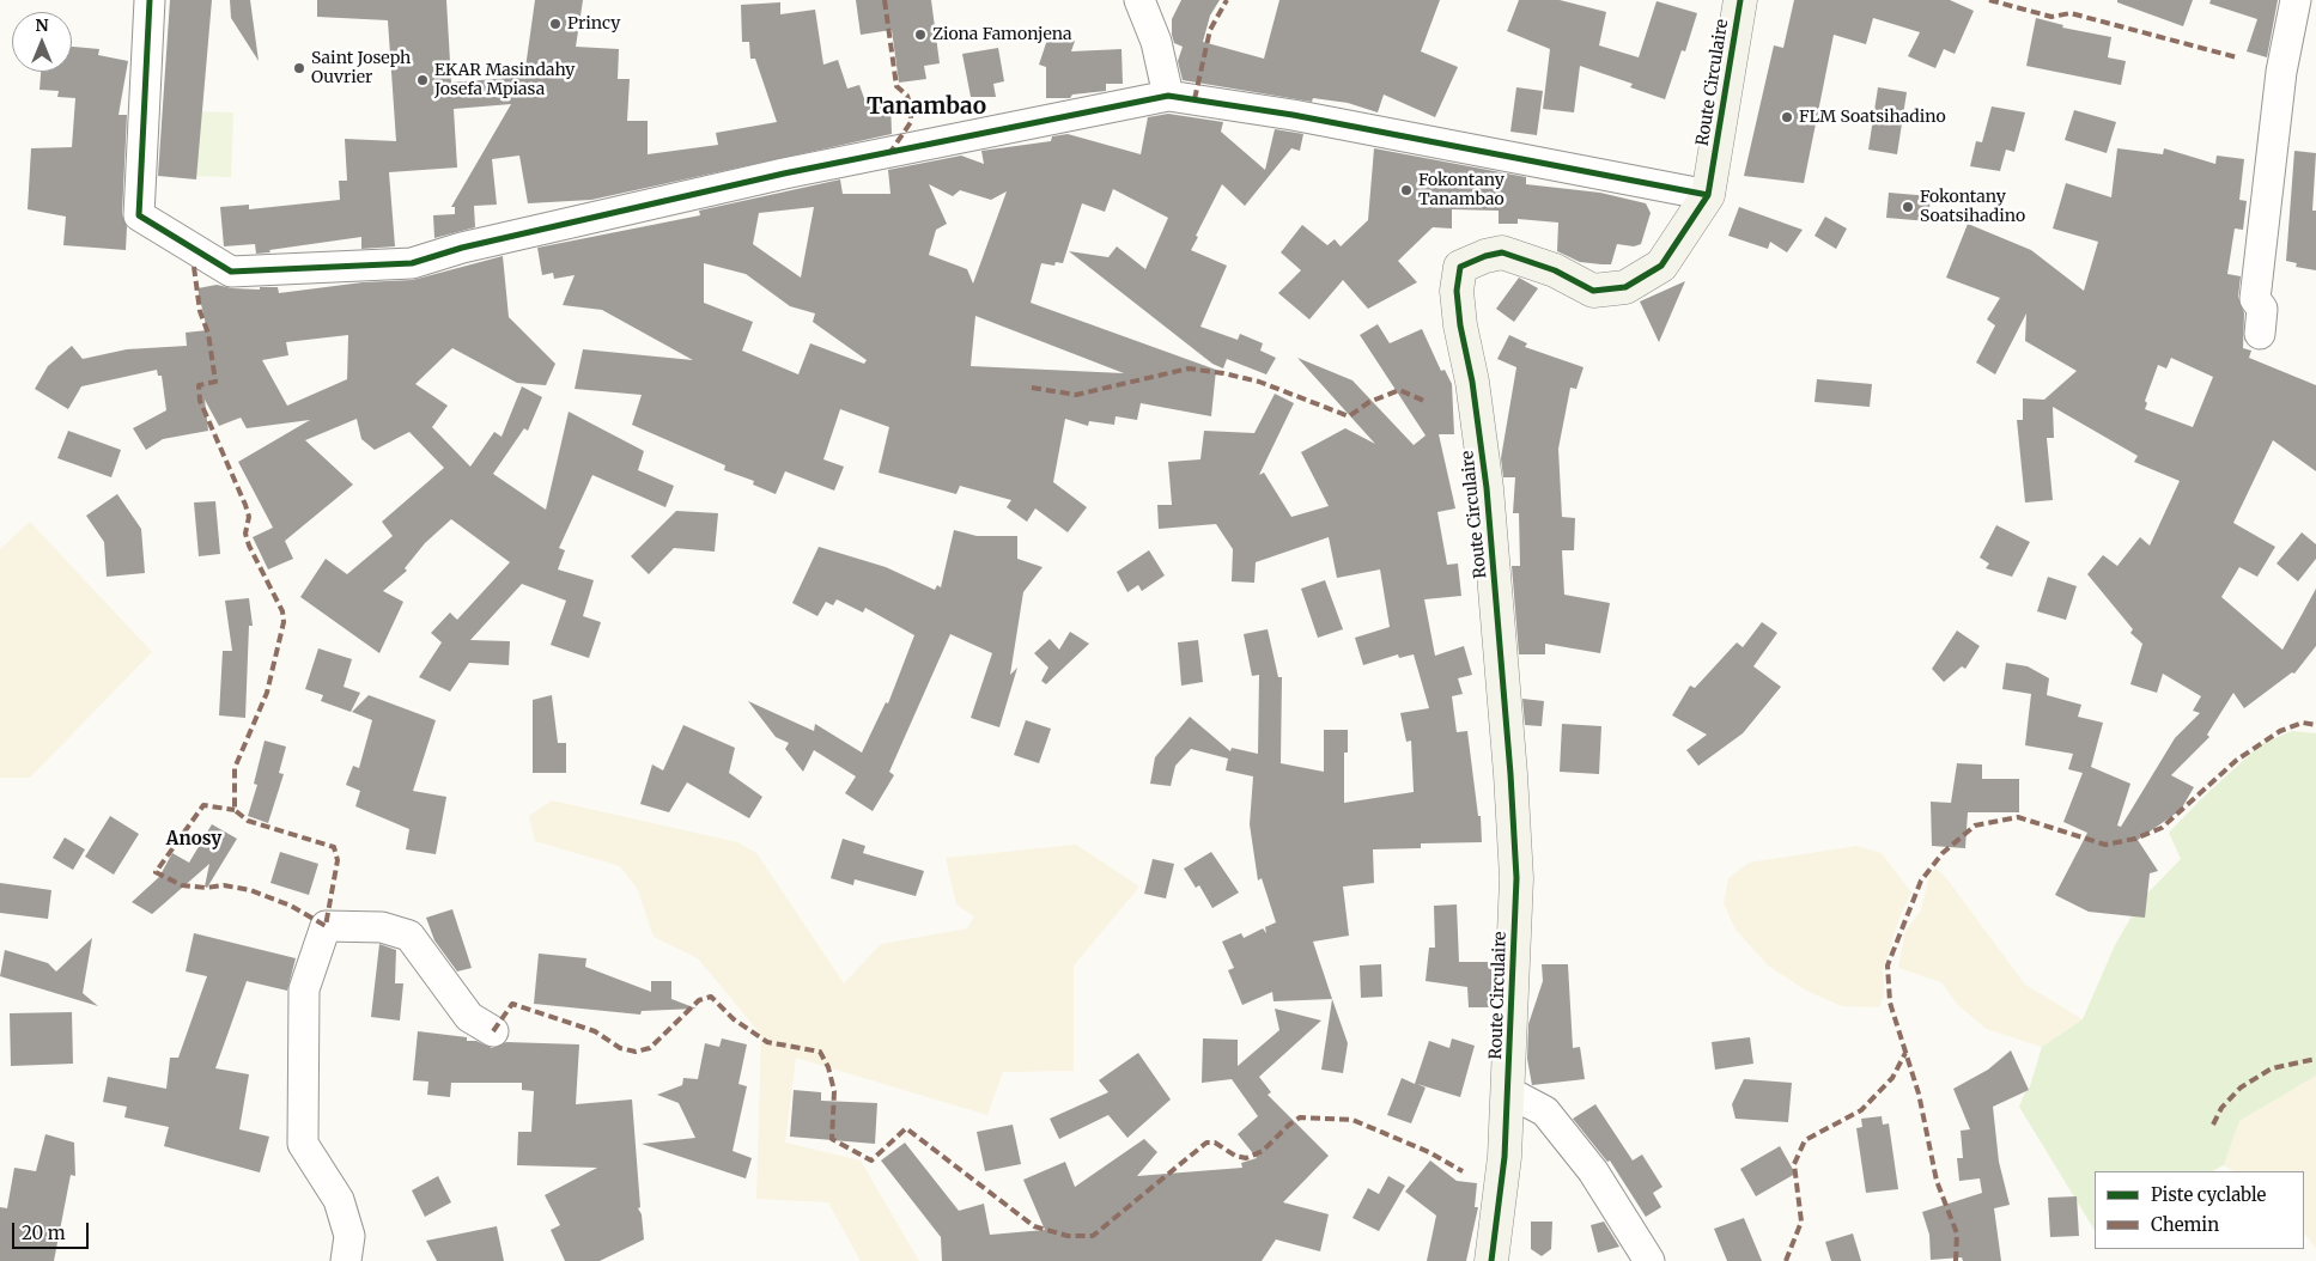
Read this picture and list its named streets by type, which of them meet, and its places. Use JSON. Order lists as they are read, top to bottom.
{
  "streets": {
    "street": ["Route Circulaire"]
  },
  "districts": ["Tanambao", "Anosy"],
  "places": [
    "Princy",
    "Ziona Famonjena",
    "Saint Joseph Ouvrier",
    "EKAR Masindahy Josefa Mpiasa",
    "FLM Soatsihadino",
    "Fokontany Tanambao",
    "Fokontany Soatsihadino"
  ],
  "legend": ["Piste cyclable", "Chemin"],
  "scale_bar": "20 m",
  "north": "top"
}
